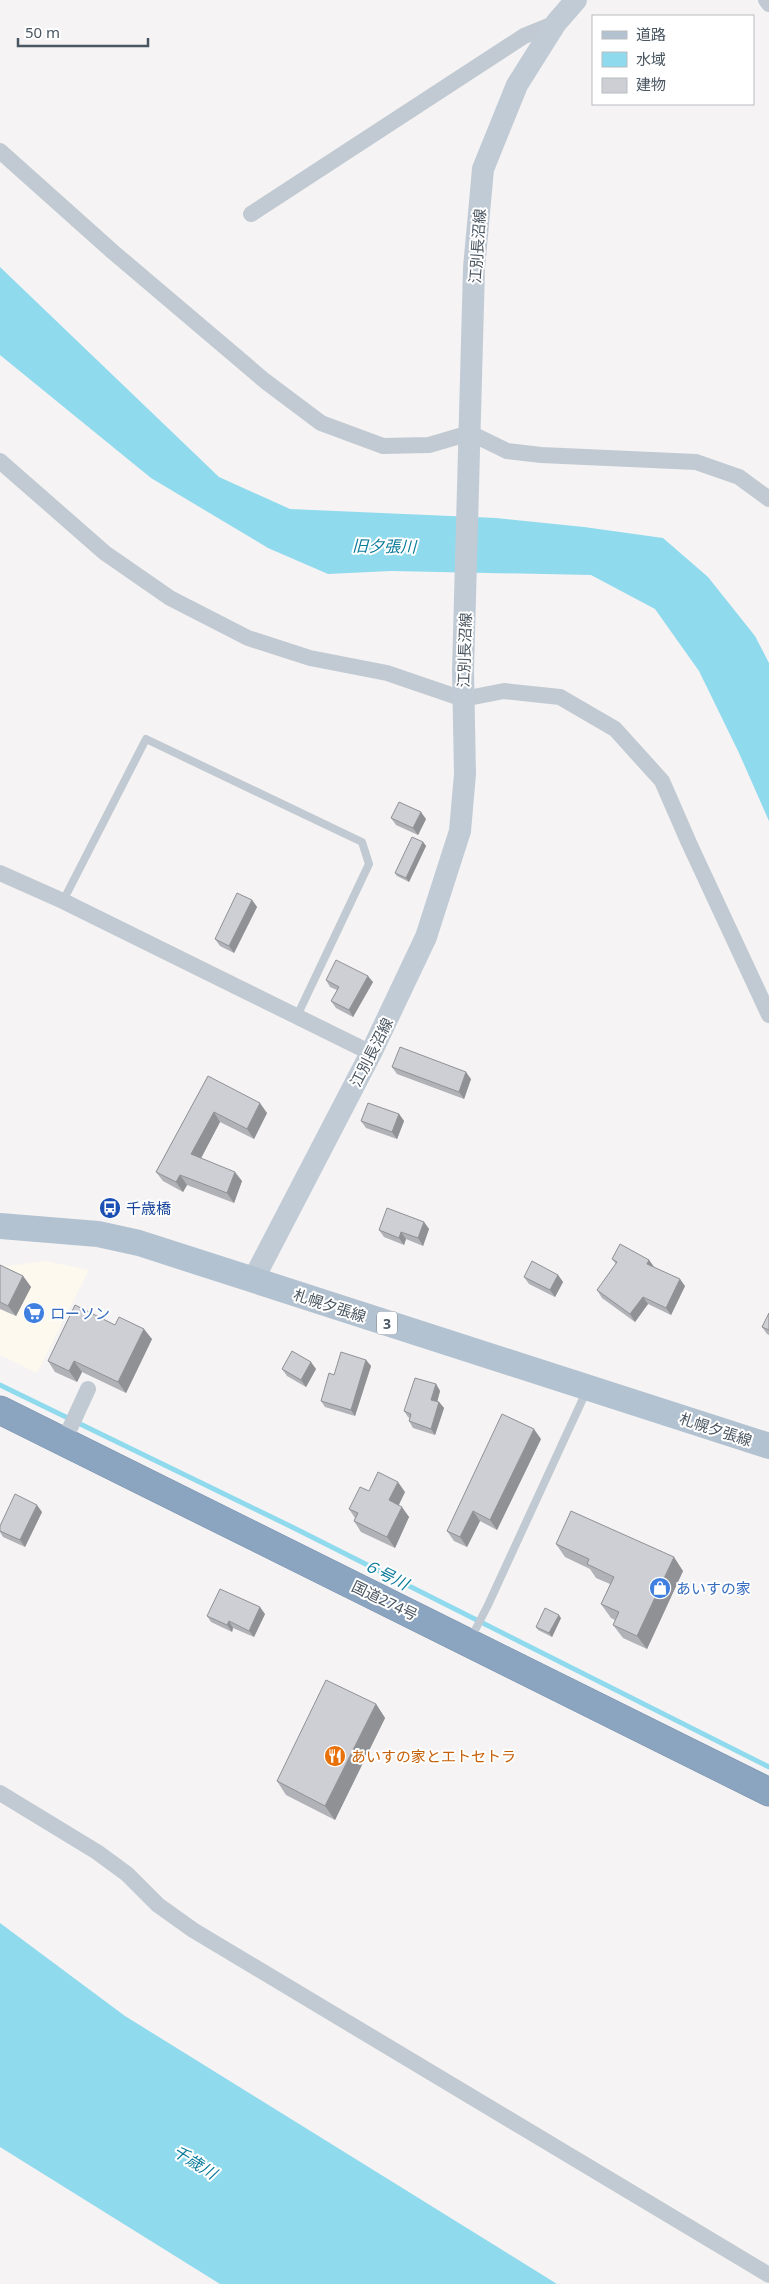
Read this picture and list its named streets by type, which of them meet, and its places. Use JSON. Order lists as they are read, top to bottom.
{
  "streets": {
    "highway": ["国道274号"],
    "main road": ["江別長沼線", "札幌夕張線", "3"]
  },
  "crossings": [
    ["江別長沼線", "札幌夕張線"]
  ],
  "water": ["旧夕張川", "６号川", "千歳川"],
  "places": {
    "bus stop": ["千歳橋"],
    "supermarket": ["ローソン"],
    "shop": ["あいすの家"],
    "restaurant": ["あいすの家とエトセトラ"]
  },
  "legend": ["道路", "水域", "建物"],
  "scale_bar": "50 m"
}
